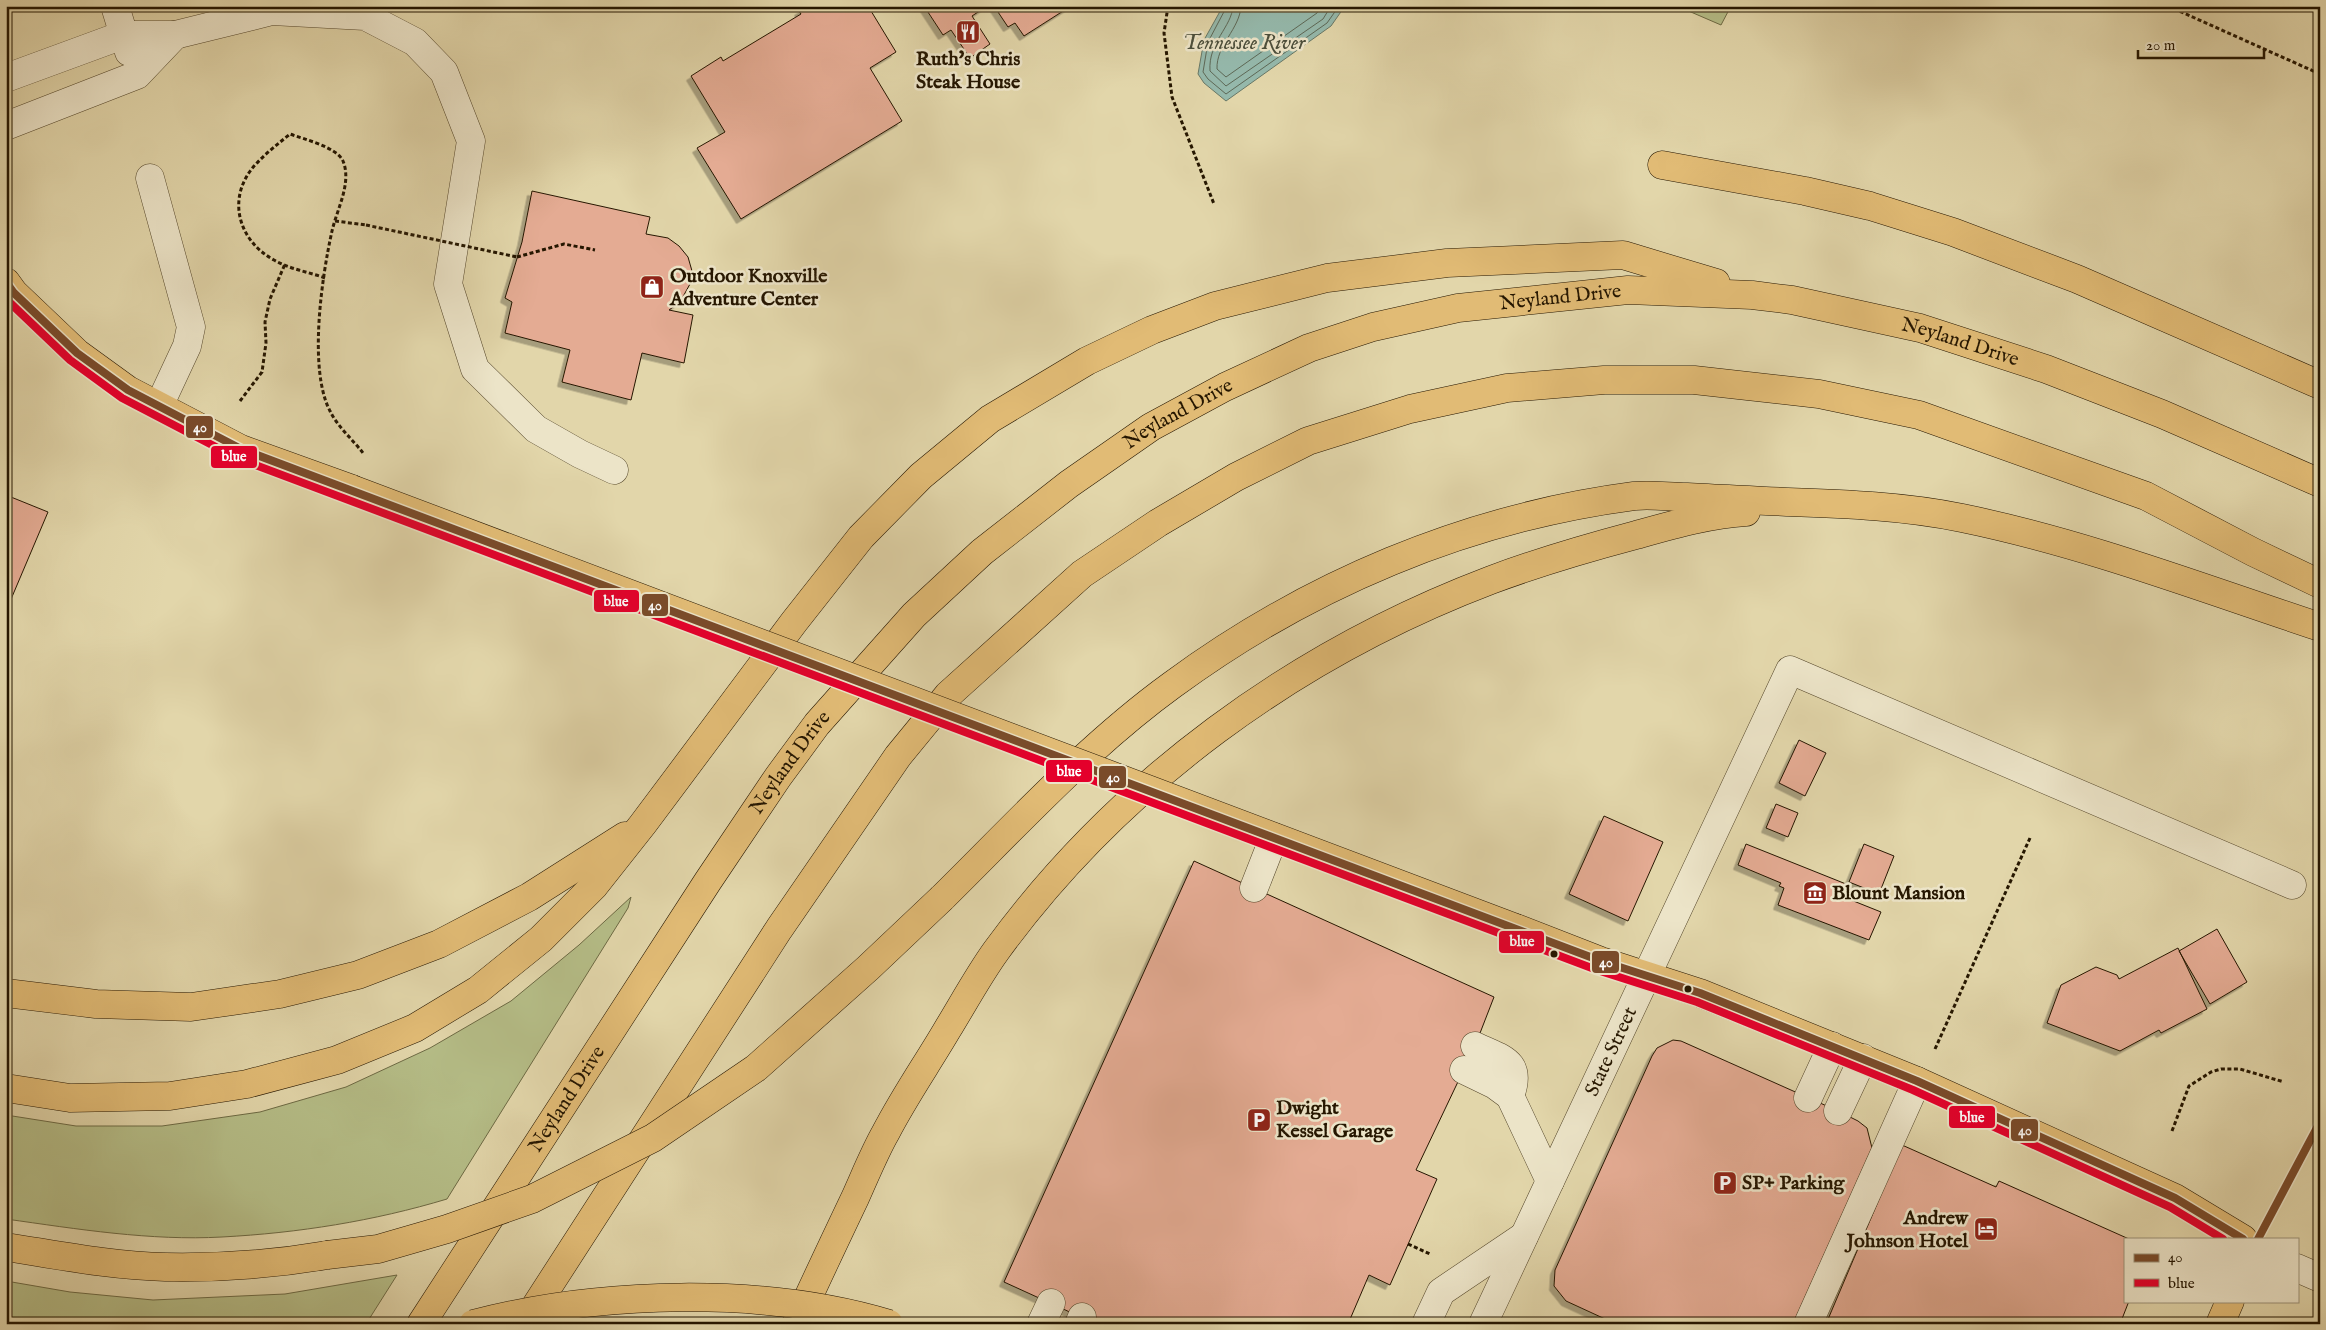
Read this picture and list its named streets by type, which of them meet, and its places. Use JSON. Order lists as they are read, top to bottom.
{
  "streets": {
    "main road": ["Neyland Drive"],
    "street": ["State Street"]
  },
  "water": ["Tennessee River"],
  "places": {
    "restaurant": ["Ruth's Chris Steak House"],
    "shop": ["Outdoor Knoxville Adventure Center"],
    "museum": ["Blount Mansion"],
    "parking": ["Dwight Kessel Garage", "SP+ Parking"],
    "hotel": ["Andrew Johnson Hotel"]
  },
  "lines": ["transit line 40", "transit line blue"],
  "legend": ["40", "blue"],
  "scale_bar": "20 m"
}
